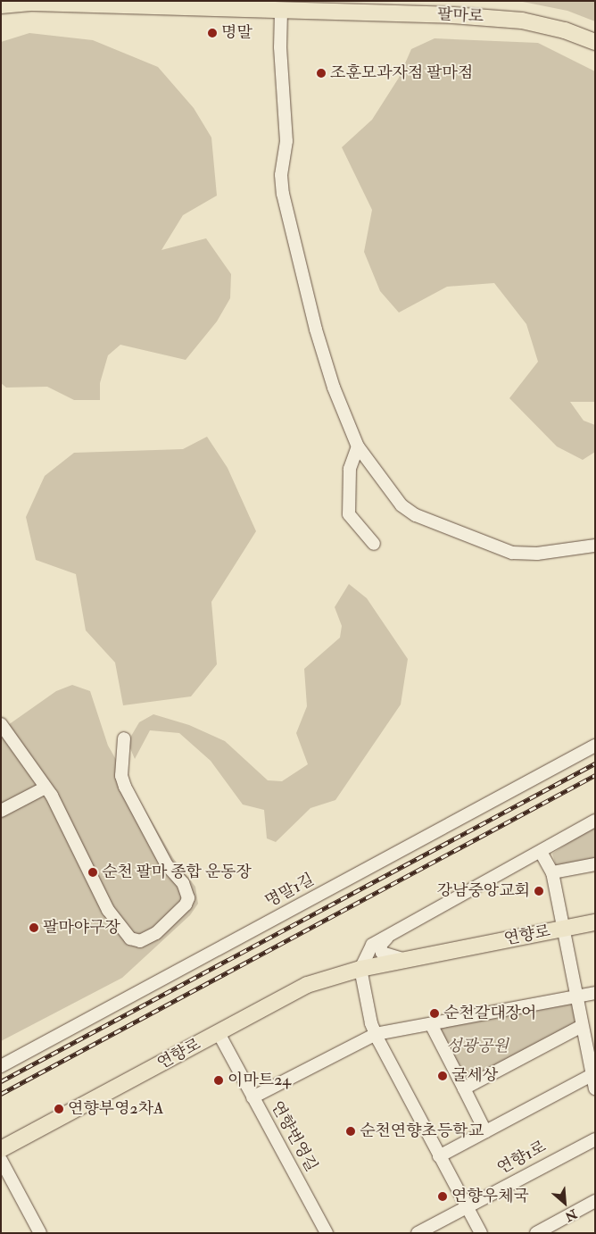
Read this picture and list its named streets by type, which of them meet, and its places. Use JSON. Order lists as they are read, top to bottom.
{
  "streets": {
    "main road": ["팔마로", "연향로"],
    "street": ["명말1길", "연향번영길", "연향1로"]
  },
  "crossings": [
    ["연향로", "연향번영길"]
  ],
  "parks": ["성광공원"],
  "places": [
    "명말",
    "조훈모과자점 팔마점",
    "순천 팔마 종합 운동장",
    "강남중앙교회",
    "팔마야구장",
    "순천갈대장어",
    "굴세상",
    "이마트24",
    "연향부영2차A",
    "순천연향초등학교",
    "연향우체국"
  ],
  "north": "bottom right"
}
